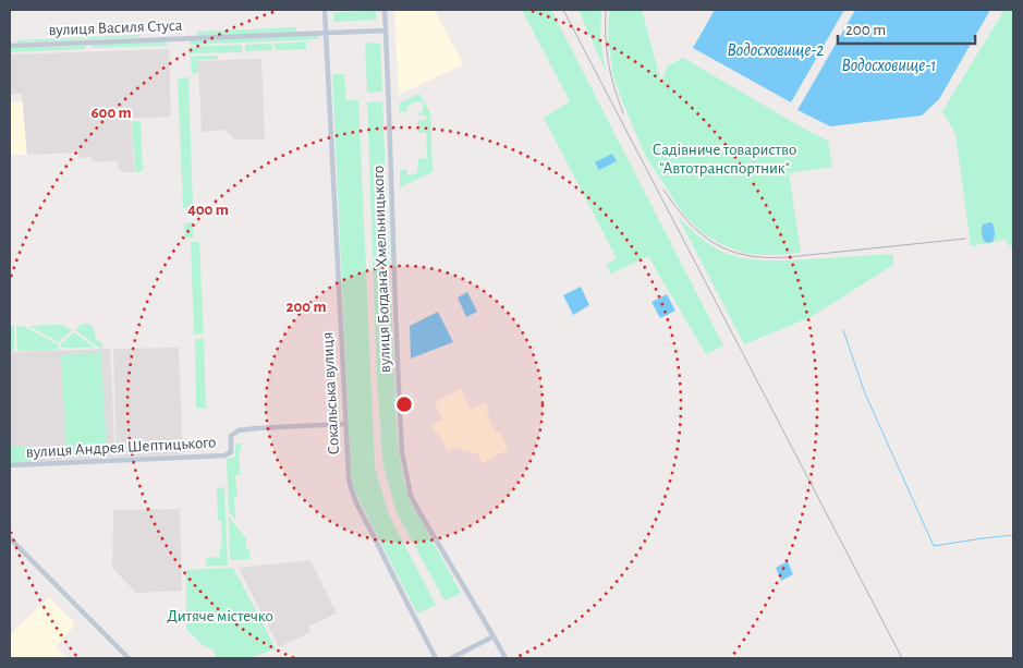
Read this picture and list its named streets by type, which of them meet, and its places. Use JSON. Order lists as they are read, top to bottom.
{
  "streets": {
    "street": [
      "вулиця Василя Стуса",
      "вулиця Богдана Хмельницького",
      "Сокальська вулиця",
      "вулиця Андрея Шептицького"
    ]
  },
  "crossings": [
    ["вулиця Василя Стуса", "вулиця Богдана Хмельницького"],
    ["вулиця Василя Стуса", "Сокальська вулиця"],
    ["Сокальська вулиця", "вулиця Андрея Шептицького"]
  ],
  "water": ["Водосховище-2", "Водосховище-1"],
  "parks": ["Садівниче товариство \"Автотранспортник\"", "Дитяче містечко"],
  "scale_bar": "200 m",
  "rings": ["600 m", "400 m", "200 m"]
}
